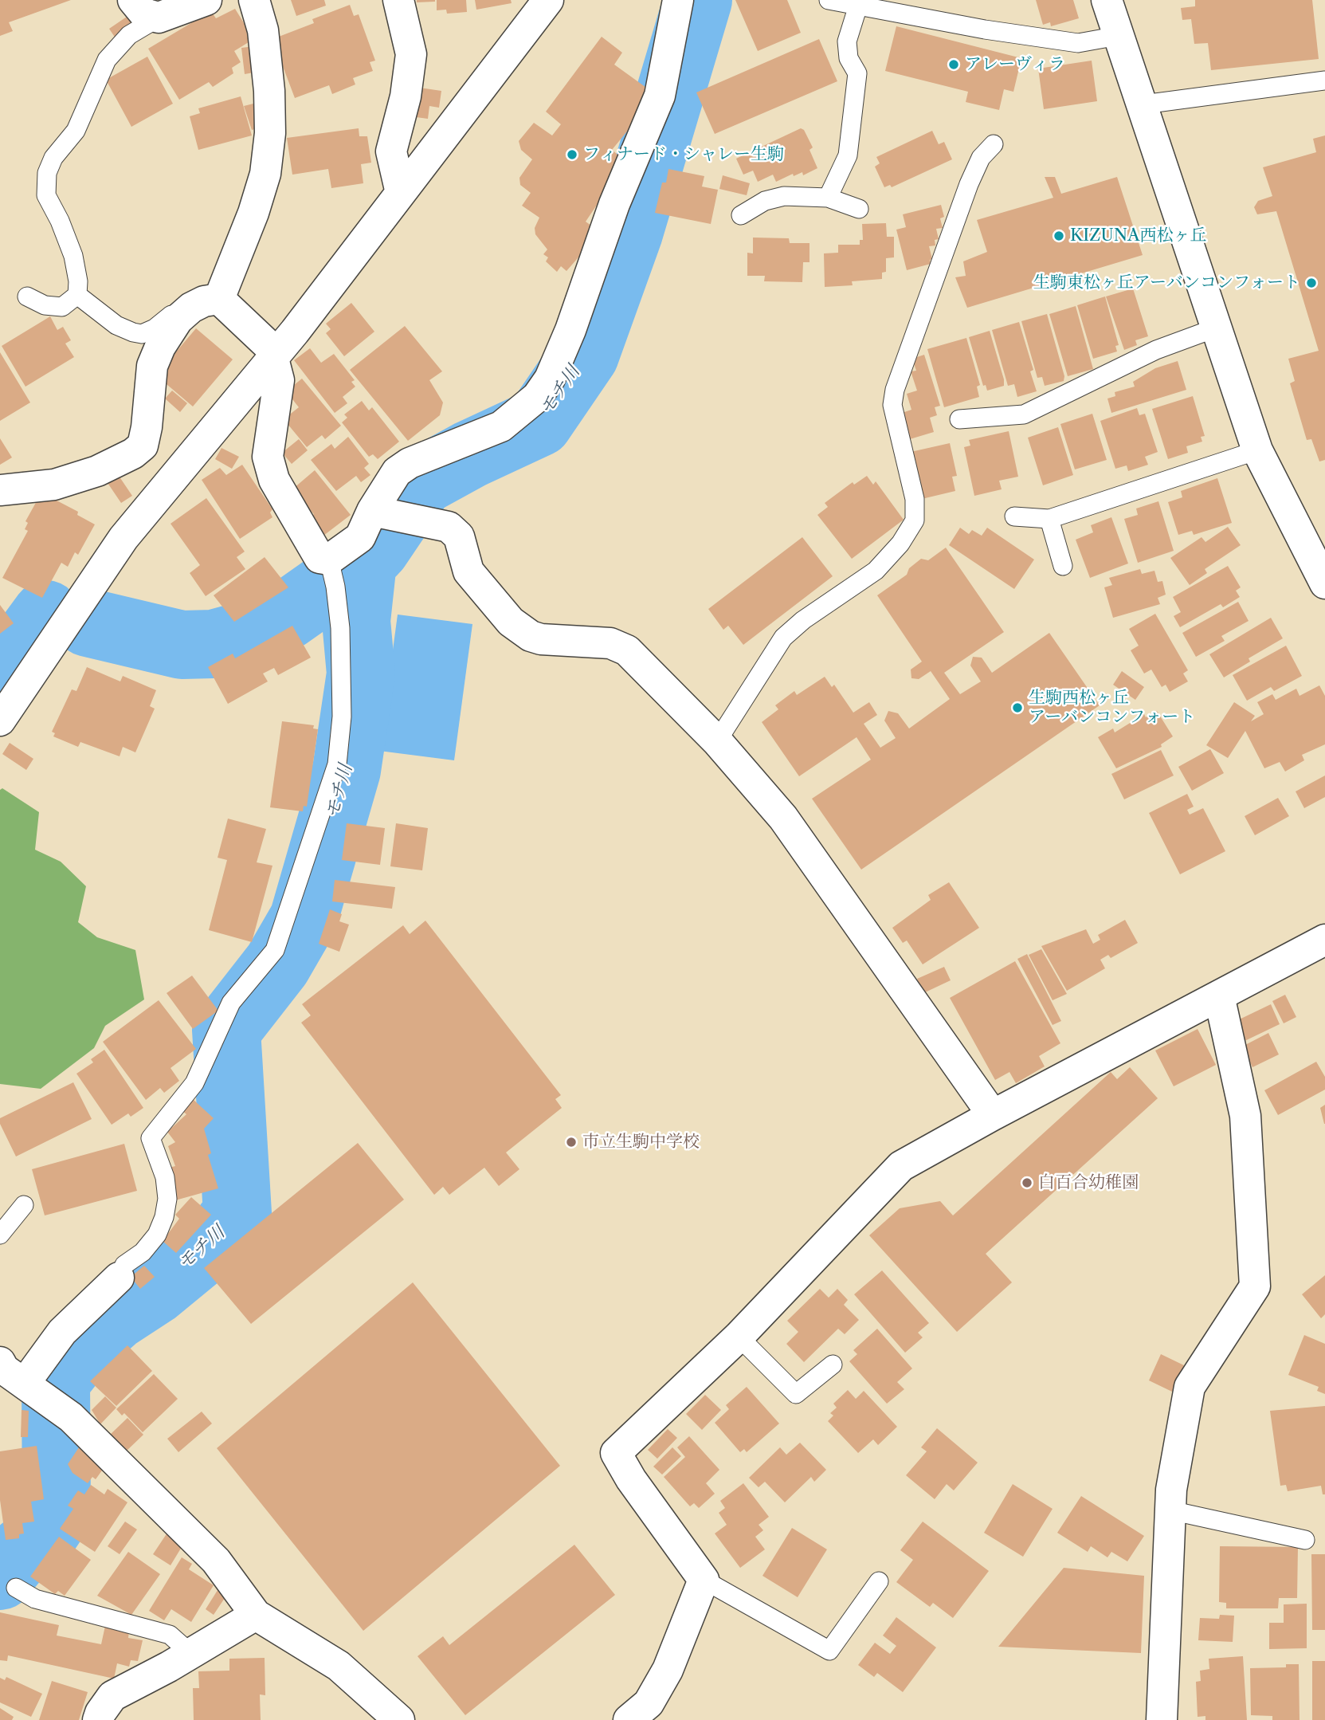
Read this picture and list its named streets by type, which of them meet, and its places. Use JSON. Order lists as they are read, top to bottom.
{
  "water": ["モチ川"],
  "places": [
    "アレーヴィラ",
    "フィナード・シャレー生駒",
    "KIZUNA西松ヶ丘",
    "生駒東松ヶ丘アーバンコンフォート",
    "生駒西松ヶ丘 アーバンコンフォート",
    "市立生駒中学校",
    "白百合幼稚園"
  ]
}
